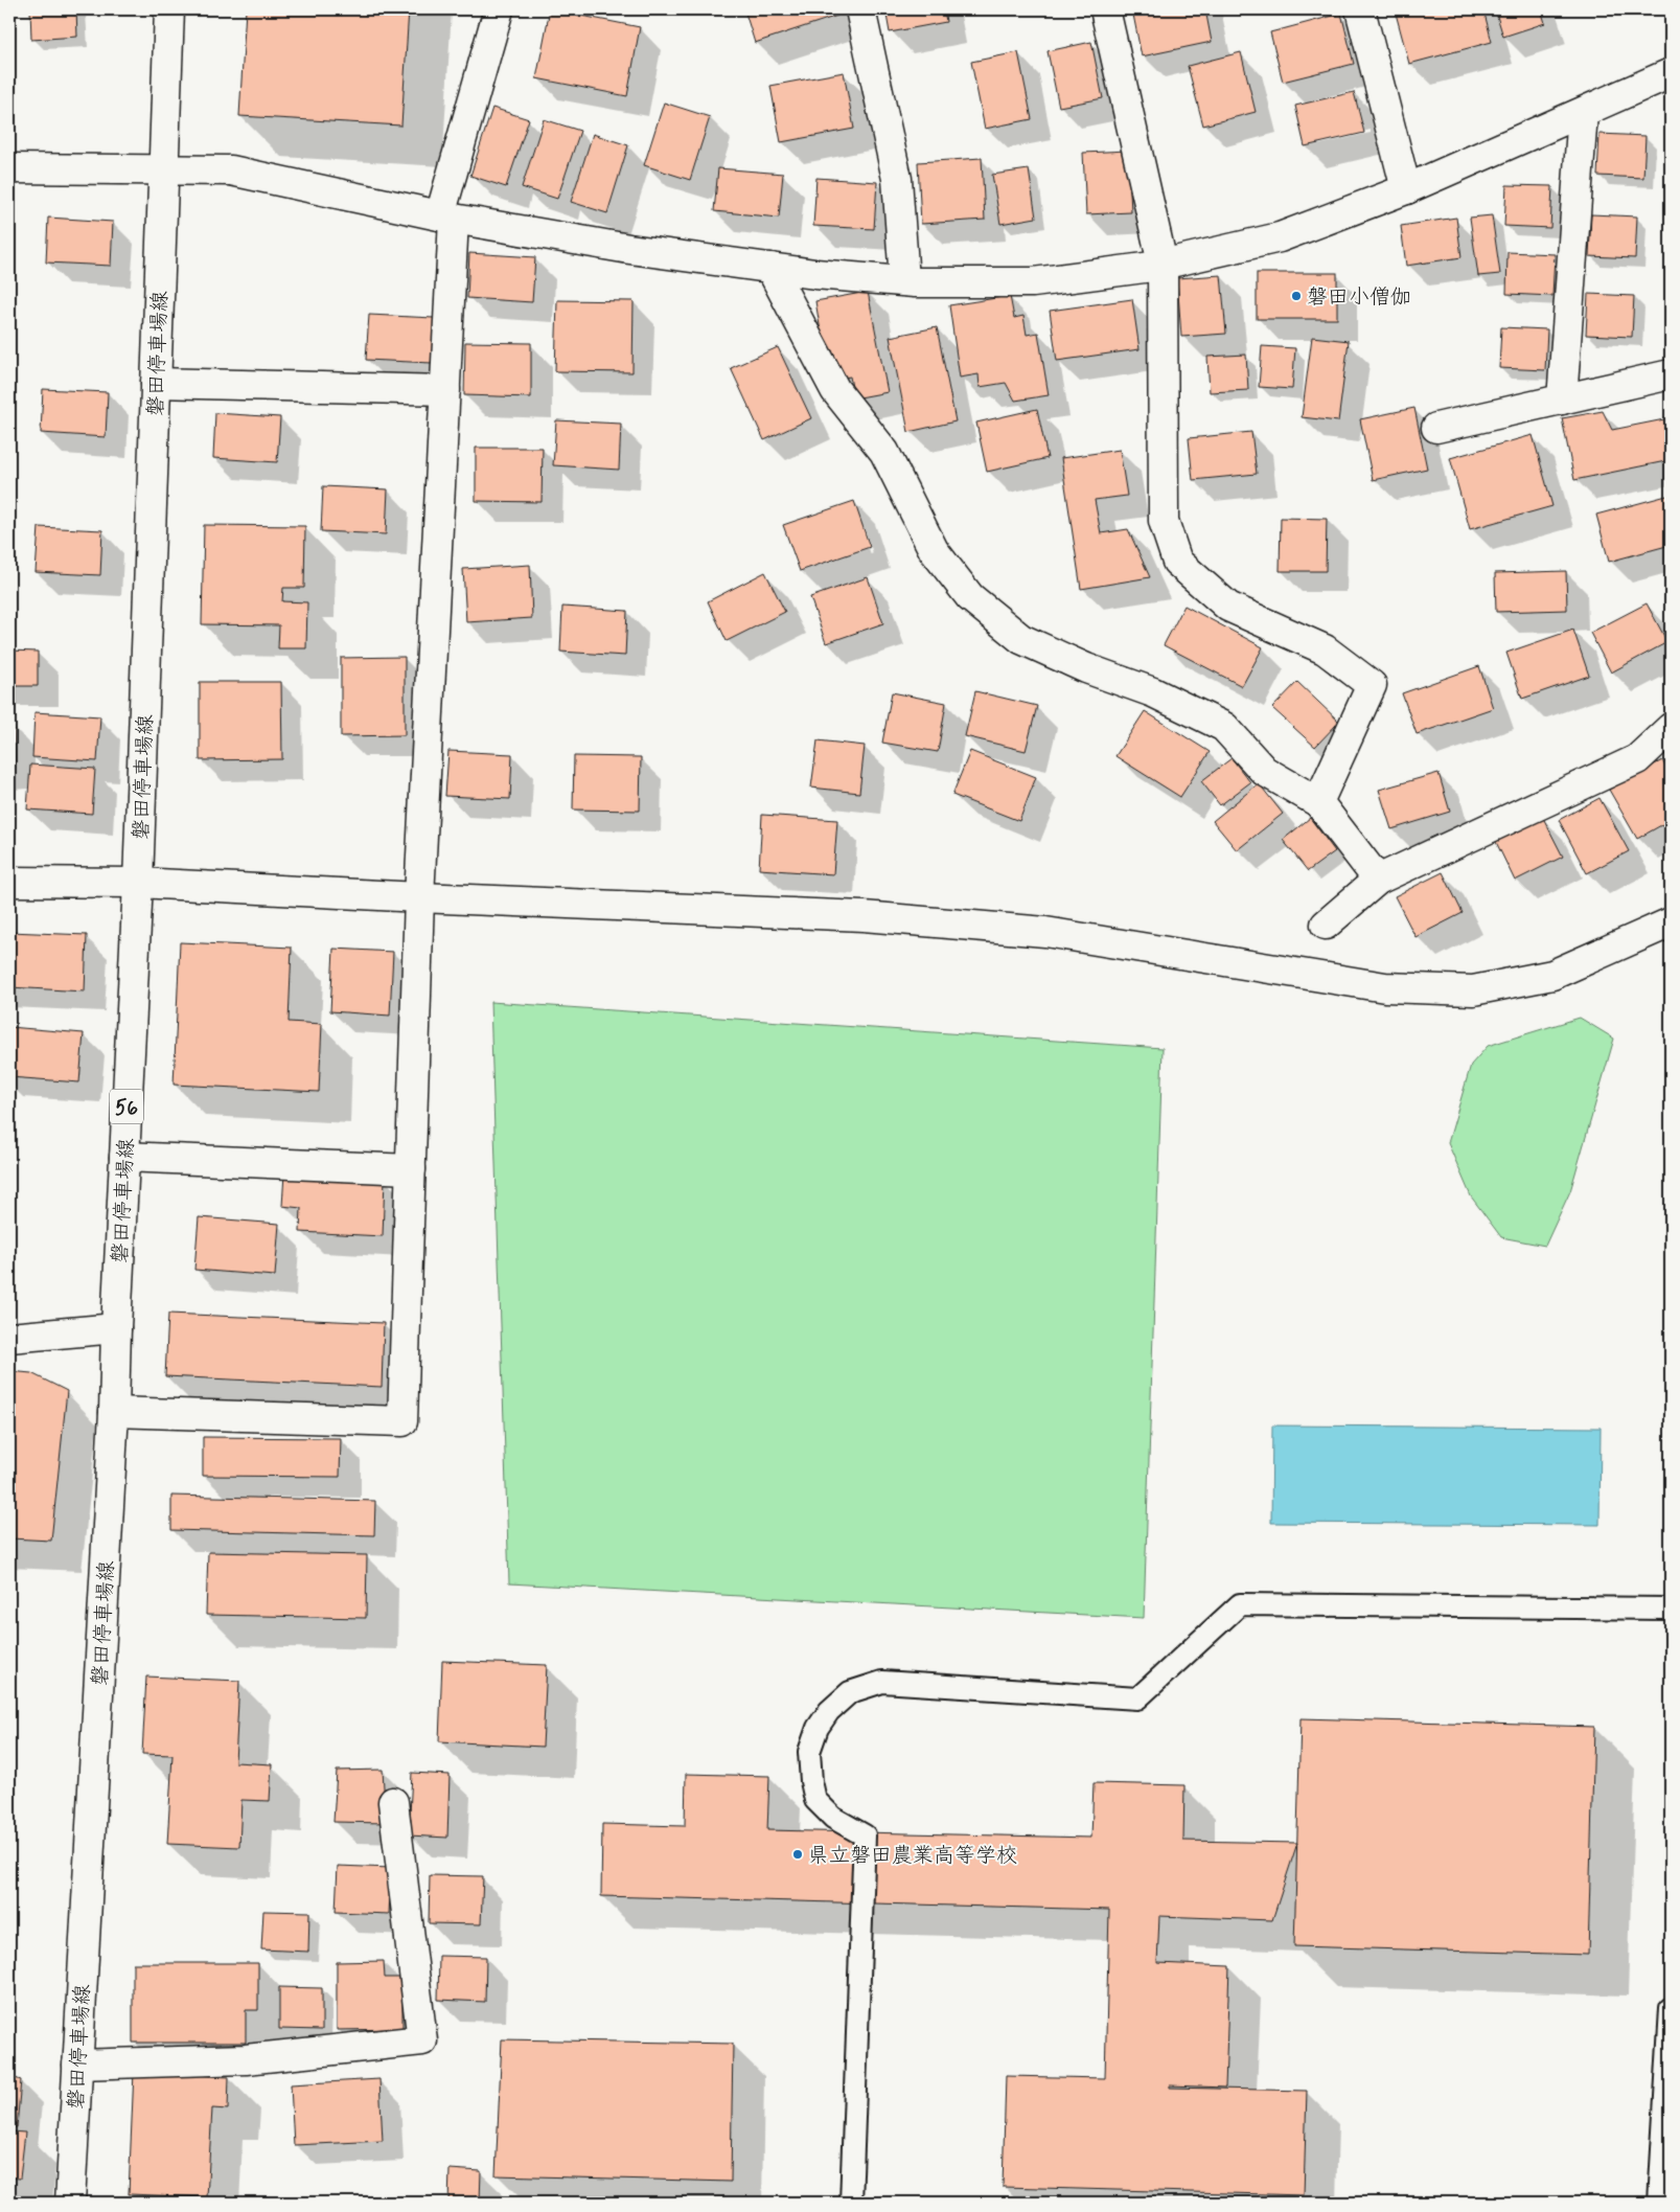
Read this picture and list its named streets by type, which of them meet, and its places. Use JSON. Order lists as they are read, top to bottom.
{
  "streets": {
    "street": ["磐田停車場線", "56"]
  },
  "places": ["磐田小僧伽", "県立磐田農業高等学校"]
}
